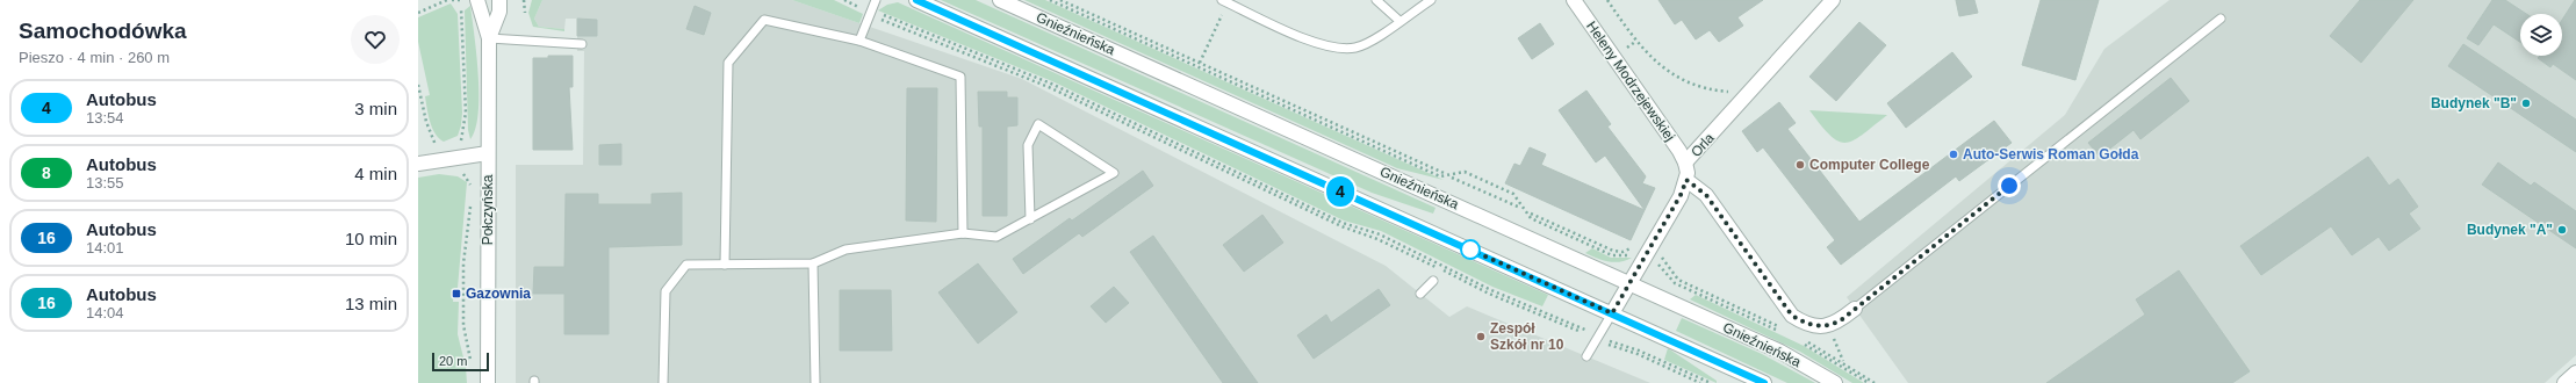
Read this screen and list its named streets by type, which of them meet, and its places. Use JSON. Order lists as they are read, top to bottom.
{
  "streets": {
    "street": [
      "Gnieźnieńska",
      "Heleny Modrzejewskiej",
      "Orla",
      "Połczyńska"
    ]
  },
  "crossings": [
    ["Gnieźnieńska", "Orla"],
    ["Heleny Modrzejewskiej", "Orla"]
  ],
  "places": {
    "other": [
      "Budynek \"B\"",
      "Auto-Serwis Roman Gołda",
      "Computer College",
      "Budynek \"A\"",
      "Zespół Szkół nr 10"
    ],
    "transit": ["Gazownia"]
  },
  "lines": ["bus line 4"],
  "scale_bar": "20 m",
  "page": {
    "heading": ["Samochodówka", "Pieszo · 4 min · 260 m"],
    "on_map": "4",
    "list": [
      {
        "mark": "4",
        "name": "Autobus",
        "note": "13:54",
        "value": "3 min"
      },
      {
        "mark": "8",
        "name": "Autobus",
        "note": "13:55",
        "value": "4 min"
      },
      {
        "mark": "16",
        "name": "Autobus",
        "note": "14:01",
        "value": "10 min"
      },
      {
        "mark": "16",
        "name": "Autobus",
        "note": "14:04",
        "value": "13 min"
      }
    ],
    "scale": "20 m"
  }
}
